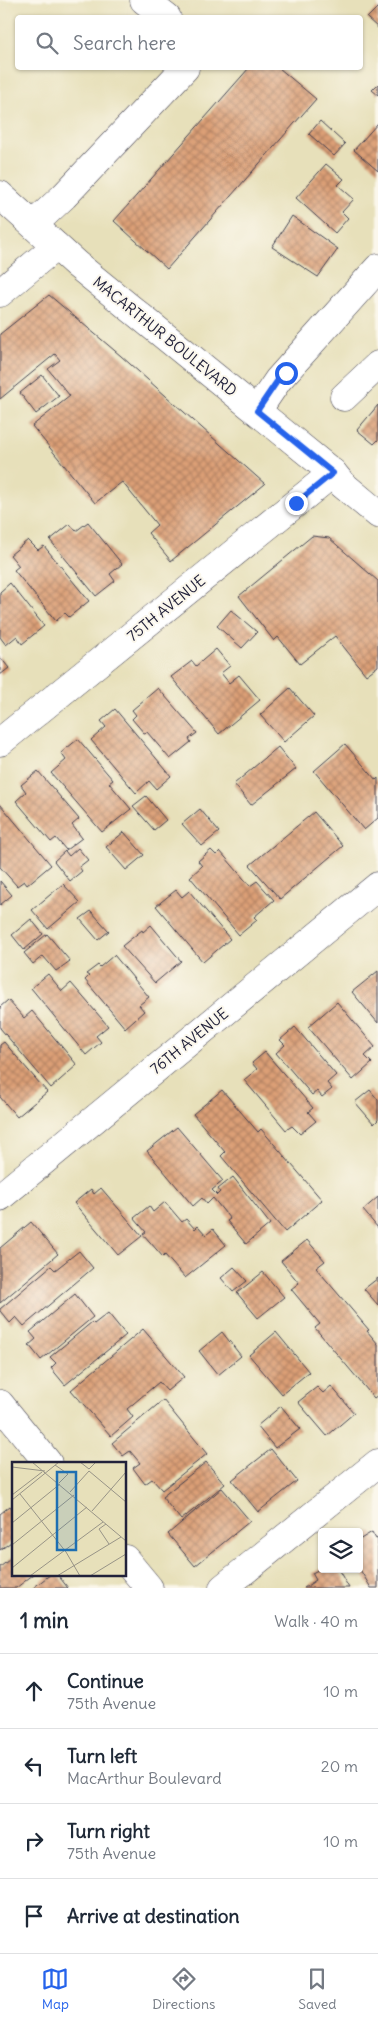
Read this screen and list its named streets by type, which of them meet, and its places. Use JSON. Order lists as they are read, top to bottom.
{
  "streets": {
    "street": ["MACARTHUR BOULEVARD", "75TH AVENUE", "76TH AVENUE"]
  },
  "crossings": [
    ["MACARTHUR BOULEVARD", "75TH AVENUE"]
  ],
  "page": {
    "search": "Search here",
    "heading": ["1 min", "Walk · 40 m"],
    "list": [
      ["Continue", "75th Avenue", "10 m"],
      ["Turn left", "MacArthur Boulevard", "20 m"],
      ["Turn right", "75th Avenue", "10 m"],
      "Arrive at destination"
    ],
    "nav": ["Map", "Directions", "Saved"]
  }
}
